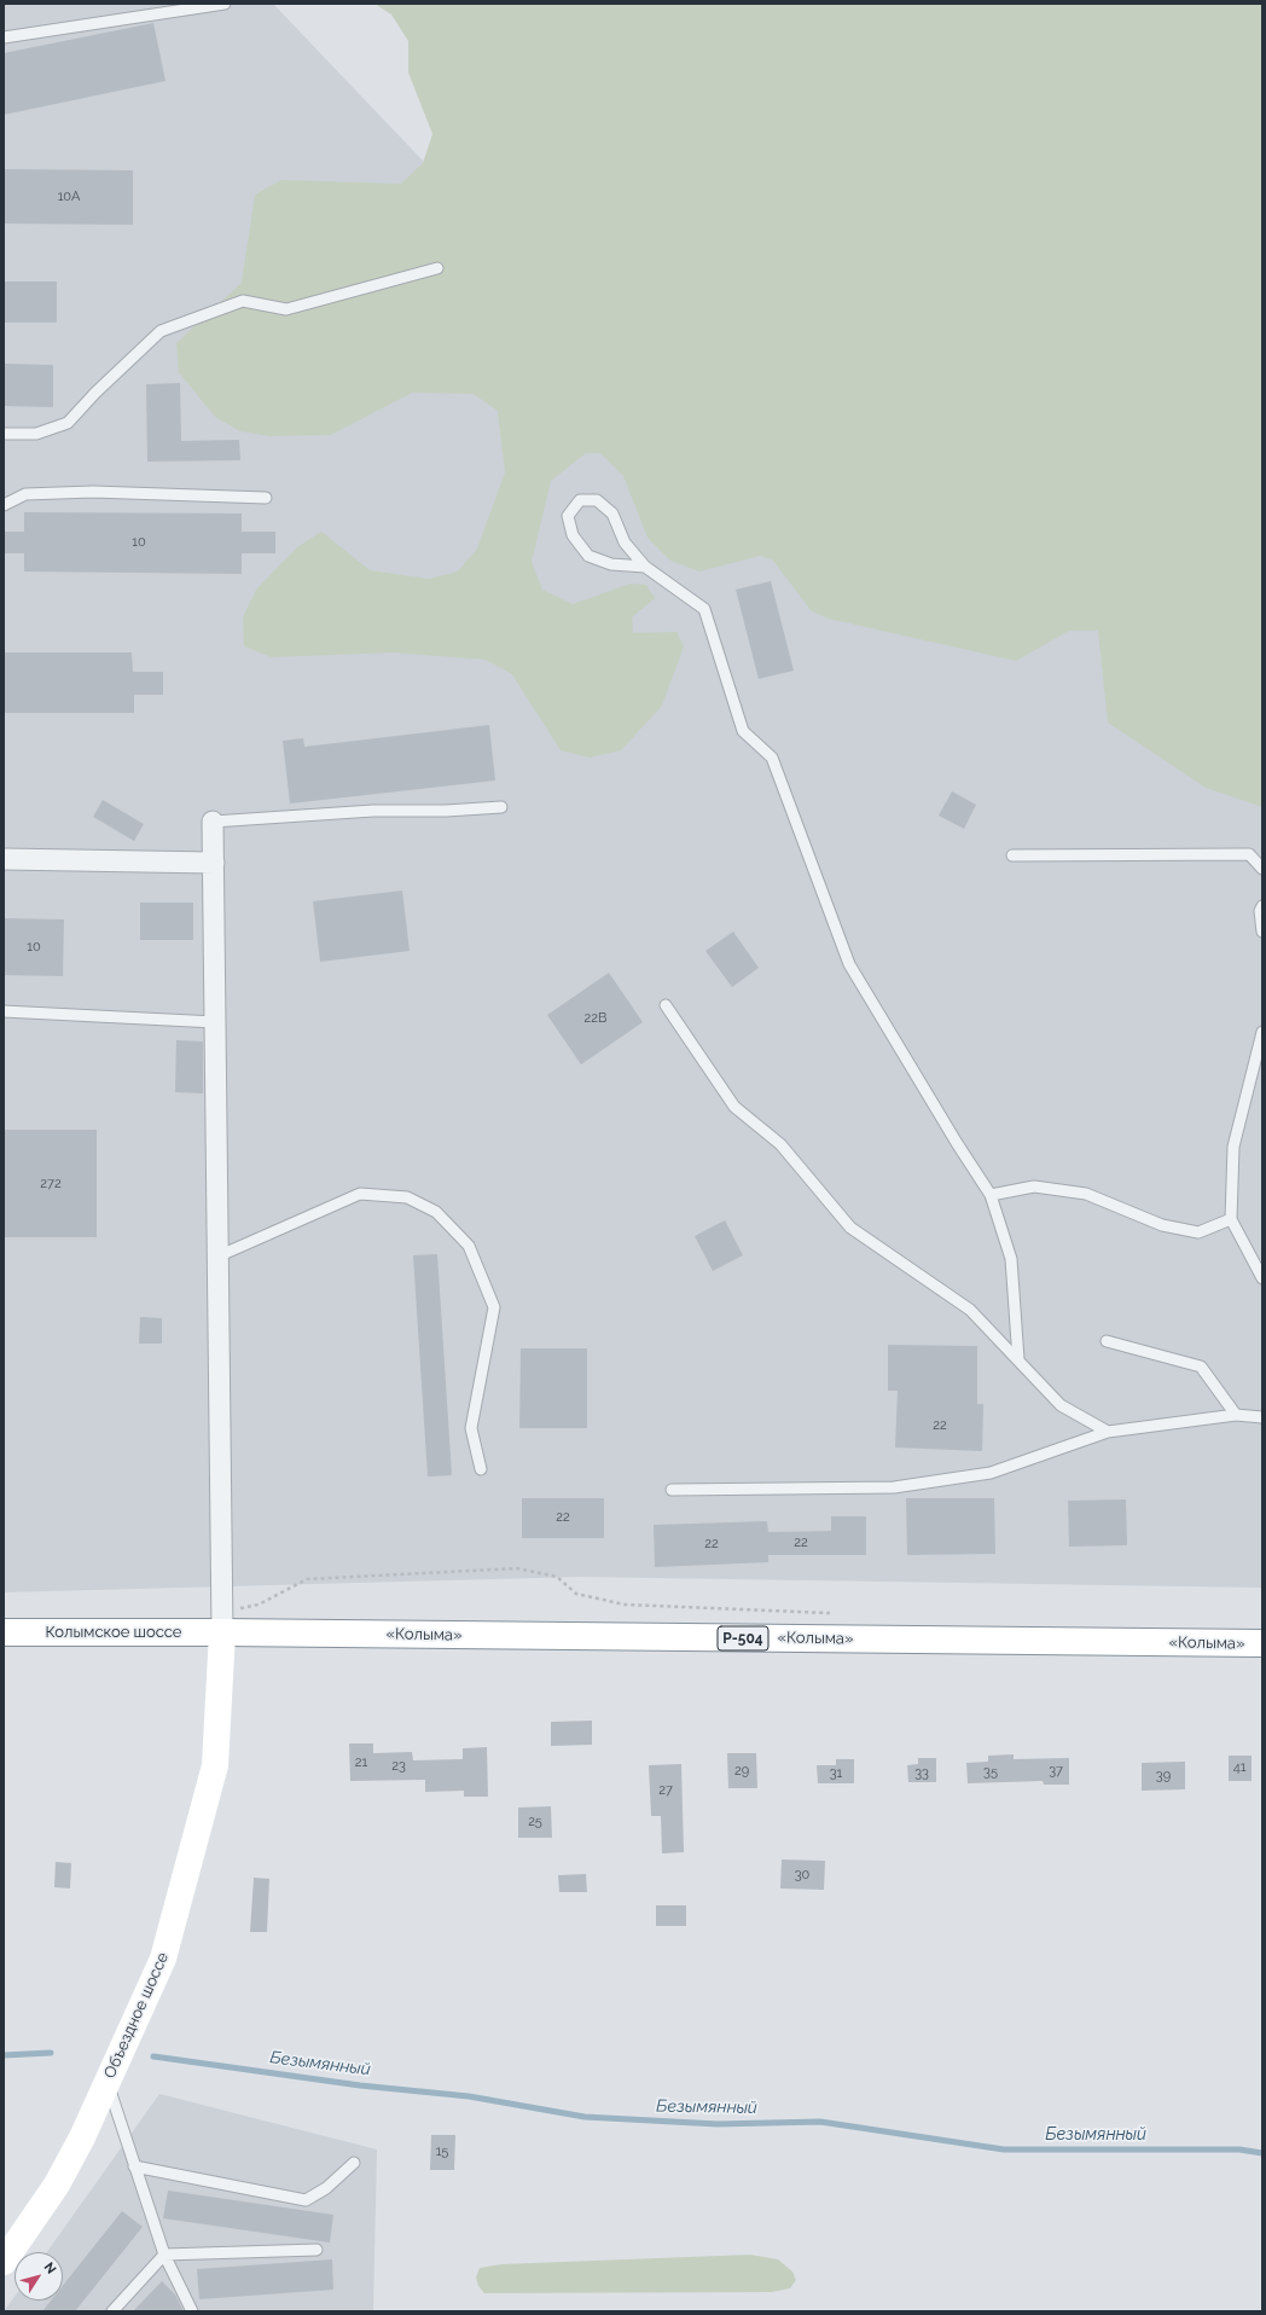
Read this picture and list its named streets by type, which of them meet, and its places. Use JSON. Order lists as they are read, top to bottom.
{
  "streets": {
    "main road": [
      "Колымское шоссе",
      "«Колыма»",
      "Р-504",
      "Объездное шоссе"
    ]
  },
  "crossings": [
    ["Колымское шоссе", "«Колыма»"],
    ["Колымское шоссе", "Объездное шоссе"],
    ["«Колыма»", "Объездное шоссе"]
  ],
  "water": ["Безымянный"],
  "house_numbers": [
    "10А",
    "10",
    "10",
    "22В",
    "272",
    "22",
    "22",
    "22",
    "22",
    "21",
    "23",
    "41",
    "29",
    "37",
    "35",
    "31",
    "33",
    "39",
    "27",
    "25",
    "30",
    "15"
  ],
  "north": "top right"
}
